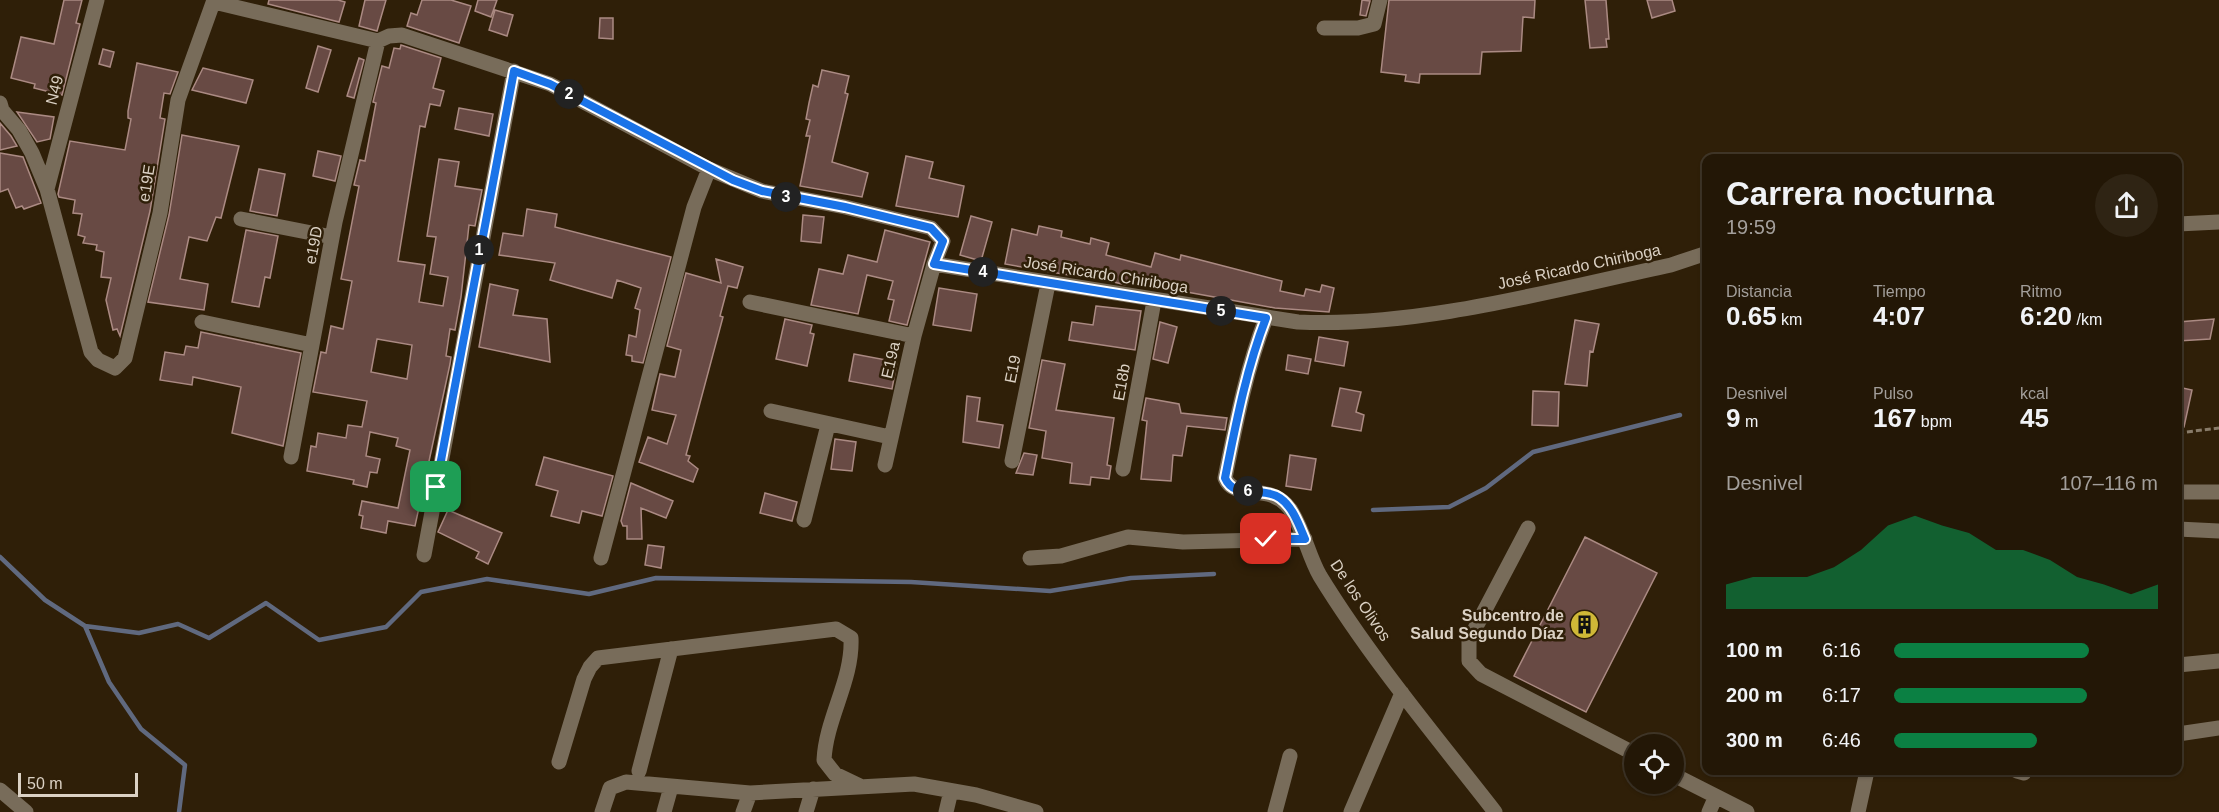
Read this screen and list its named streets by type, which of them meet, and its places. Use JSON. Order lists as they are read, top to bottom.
{
  "streets": {
    "street": [
      "N49",
      "e19E",
      "e19D",
      "José Ricardo Chiriboga",
      "E19a",
      "E19",
      "E18b",
      "De los Olivos"
    ]
  },
  "crossings": [
    ["N49", "e19E"],
    ["José Ricardo Chiriboga", "E19a"],
    ["José Ricardo Chiriboga", "E19"],
    ["José Ricardo Chiriboga", "E18b"],
    ["José Ricardo Chiriboga", "De los Olivos"]
  ],
  "places": {
    "building": ["Subcentro de Salud Segundo Díaz"]
  },
  "scale_bar": "50 m",
  "page": {
    "pins": [
      "2",
      "3",
      "1",
      "4",
      "5",
      "6"
    ],
    "heading": ["Carrera nocturna", "19:59"],
    "stats": [
      ["Distancia", "0.65 km"],
      ["Tiempo", "4:07"],
      ["Ritmo", "6:20 /km"],
      ["Desnivel", "9 m"],
      ["Pulso", "167 bpm"],
      ["kcal", "45"]
    ],
    "chart": ["Desnivel", "107–116 m"],
    "list": [
      {
        "name": "100 m",
        "note": "6:16"
      },
      {
        "name": "200 m",
        "note": "6:17"
      },
      {
        "name": "300 m",
        "note": "6:46"
      }
    ],
    "scale": "50 m"
  }
}
